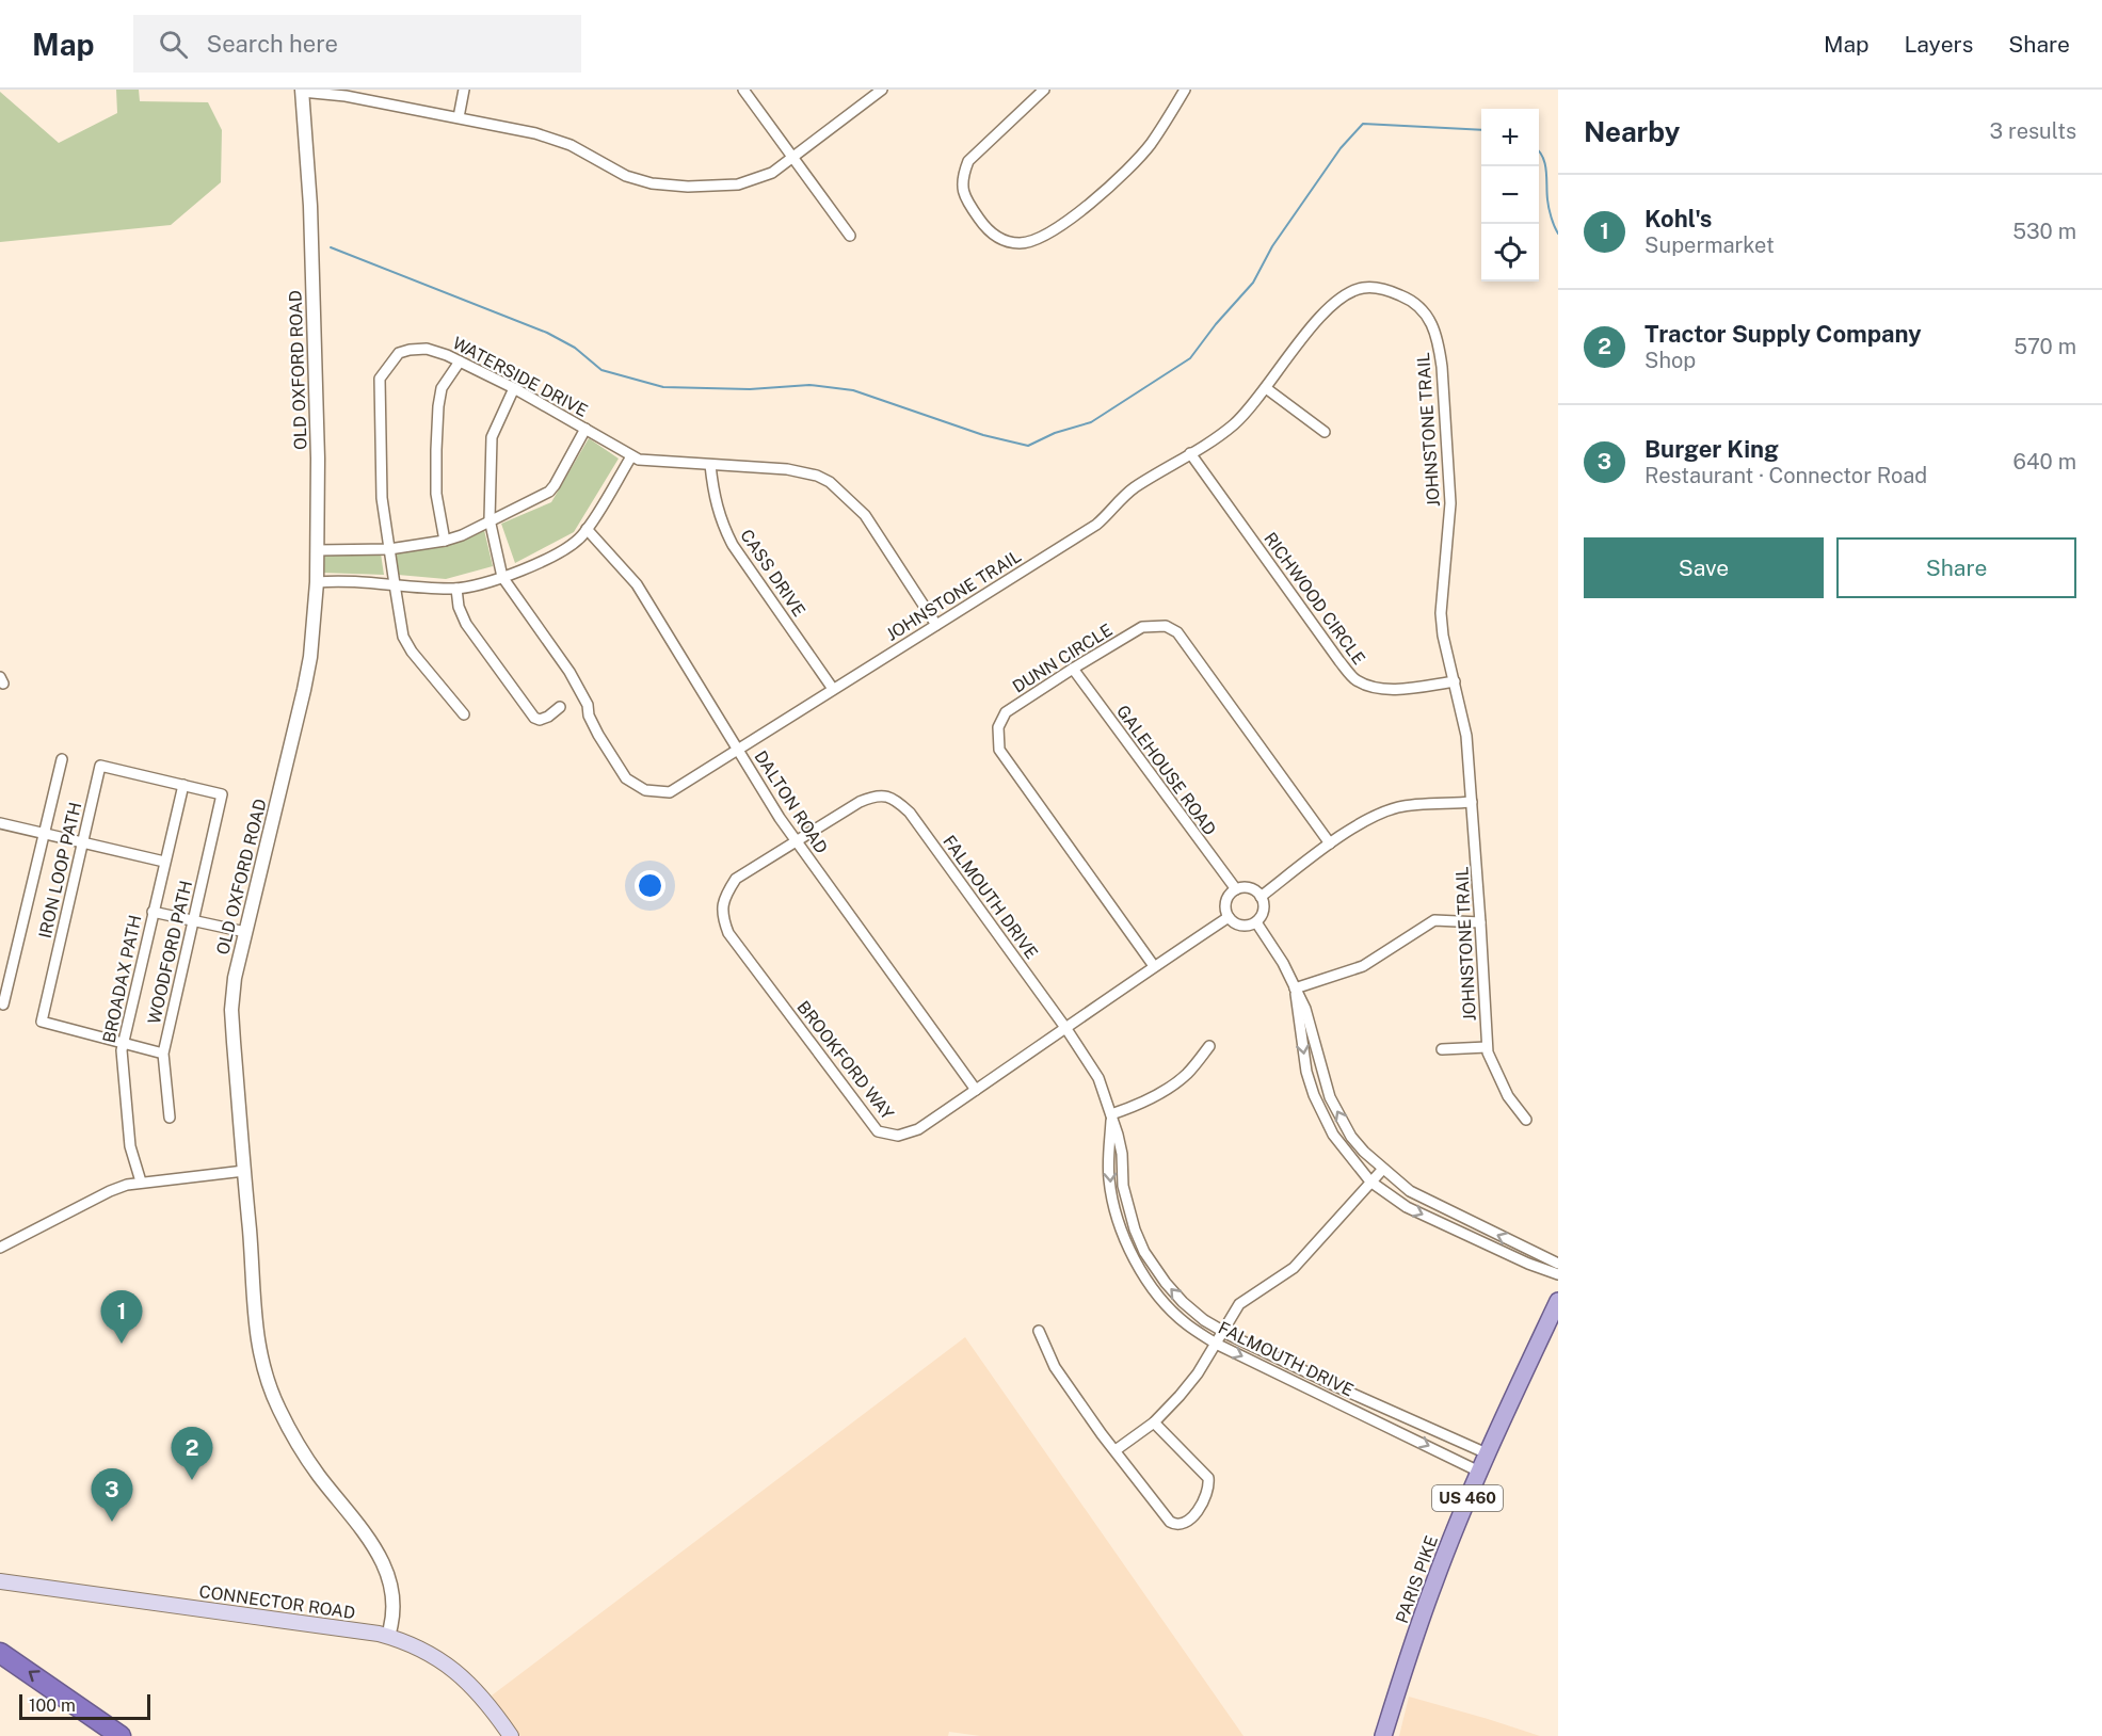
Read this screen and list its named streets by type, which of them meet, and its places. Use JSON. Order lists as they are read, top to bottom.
{
  "streets": {
    "main road": ["US 460", "PARIS PIKE", "CONNECTOR ROAD"],
    "street": [
      "OLD OXFORD ROAD",
      "WATERSIDE DRIVE",
      "JOHNSTONE TRAIL",
      "CASS DRIVE",
      "RICHWOOD CIRCLE",
      "DUNN CIRCLE",
      "GALEHOUSE ROAD",
      "DALTON ROAD",
      "IRON LOOP PATH",
      "FALMOUTH DRIVE",
      "WOODFORD PATH",
      "BROADAX PATH",
      "BROOKFORD WAY"
    ]
  },
  "crossings": [
    ["OLD OXFORD ROAD", "CONNECTOR ROAD"],
    ["WATERSIDE DRIVE", "JOHNSTONE TRAIL"],
    ["WATERSIDE DRIVE", "CASS DRIVE"],
    ["JOHNSTONE TRAIL", "CASS DRIVE"],
    ["JOHNSTONE TRAIL", "RICHWOOD CIRCLE"],
    ["JOHNSTONE TRAIL", "DALTON ROAD"],
    ["DUNN CIRCLE", "GALEHOUSE ROAD"],
    ["DUNN CIRCLE", "BROOKFORD WAY"],
    ["GALEHOUSE ROAD", "BROOKFORD WAY"],
    ["DALTON ROAD", "FALMOUTH DRIVE"],
    ["DALTON ROAD", "BROOKFORD WAY"],
    ["IRON LOOP PATH", "WOODFORD PATH"],
    ["IRON LOOP PATH", "BROADAX PATH"],
    ["FALMOUTH DRIVE", "BROOKFORD WAY"],
    ["FALMOUTH DRIVE", "PARIS PIKE"]
  ],
  "scale_bar": "100 m",
  "page": {
    "header": "Map",
    "search": "Search here",
    "nav": ["Map", "Layers", "Share"],
    "heading": ["Nearby", "3 results"],
    "map_buttons": ["+", "−"],
    "list": [
      {
        "mark": "1",
        "name": "Kohl's",
        "note": "Supermarket",
        "value": "530 m"
      },
      {
        "mark": "2",
        "name": "Tractor Supply Company",
        "note": "Shop",
        "value": "570 m"
      },
      {
        "mark": "3",
        "name": "Burger King",
        "note": "Restaurant · Connector Road",
        "value": "640 m"
      }
    ],
    "buttons": ["Save", "Share"],
    "pins": ["1", "2", "3"],
    "scale": "100 m"
  }
}
